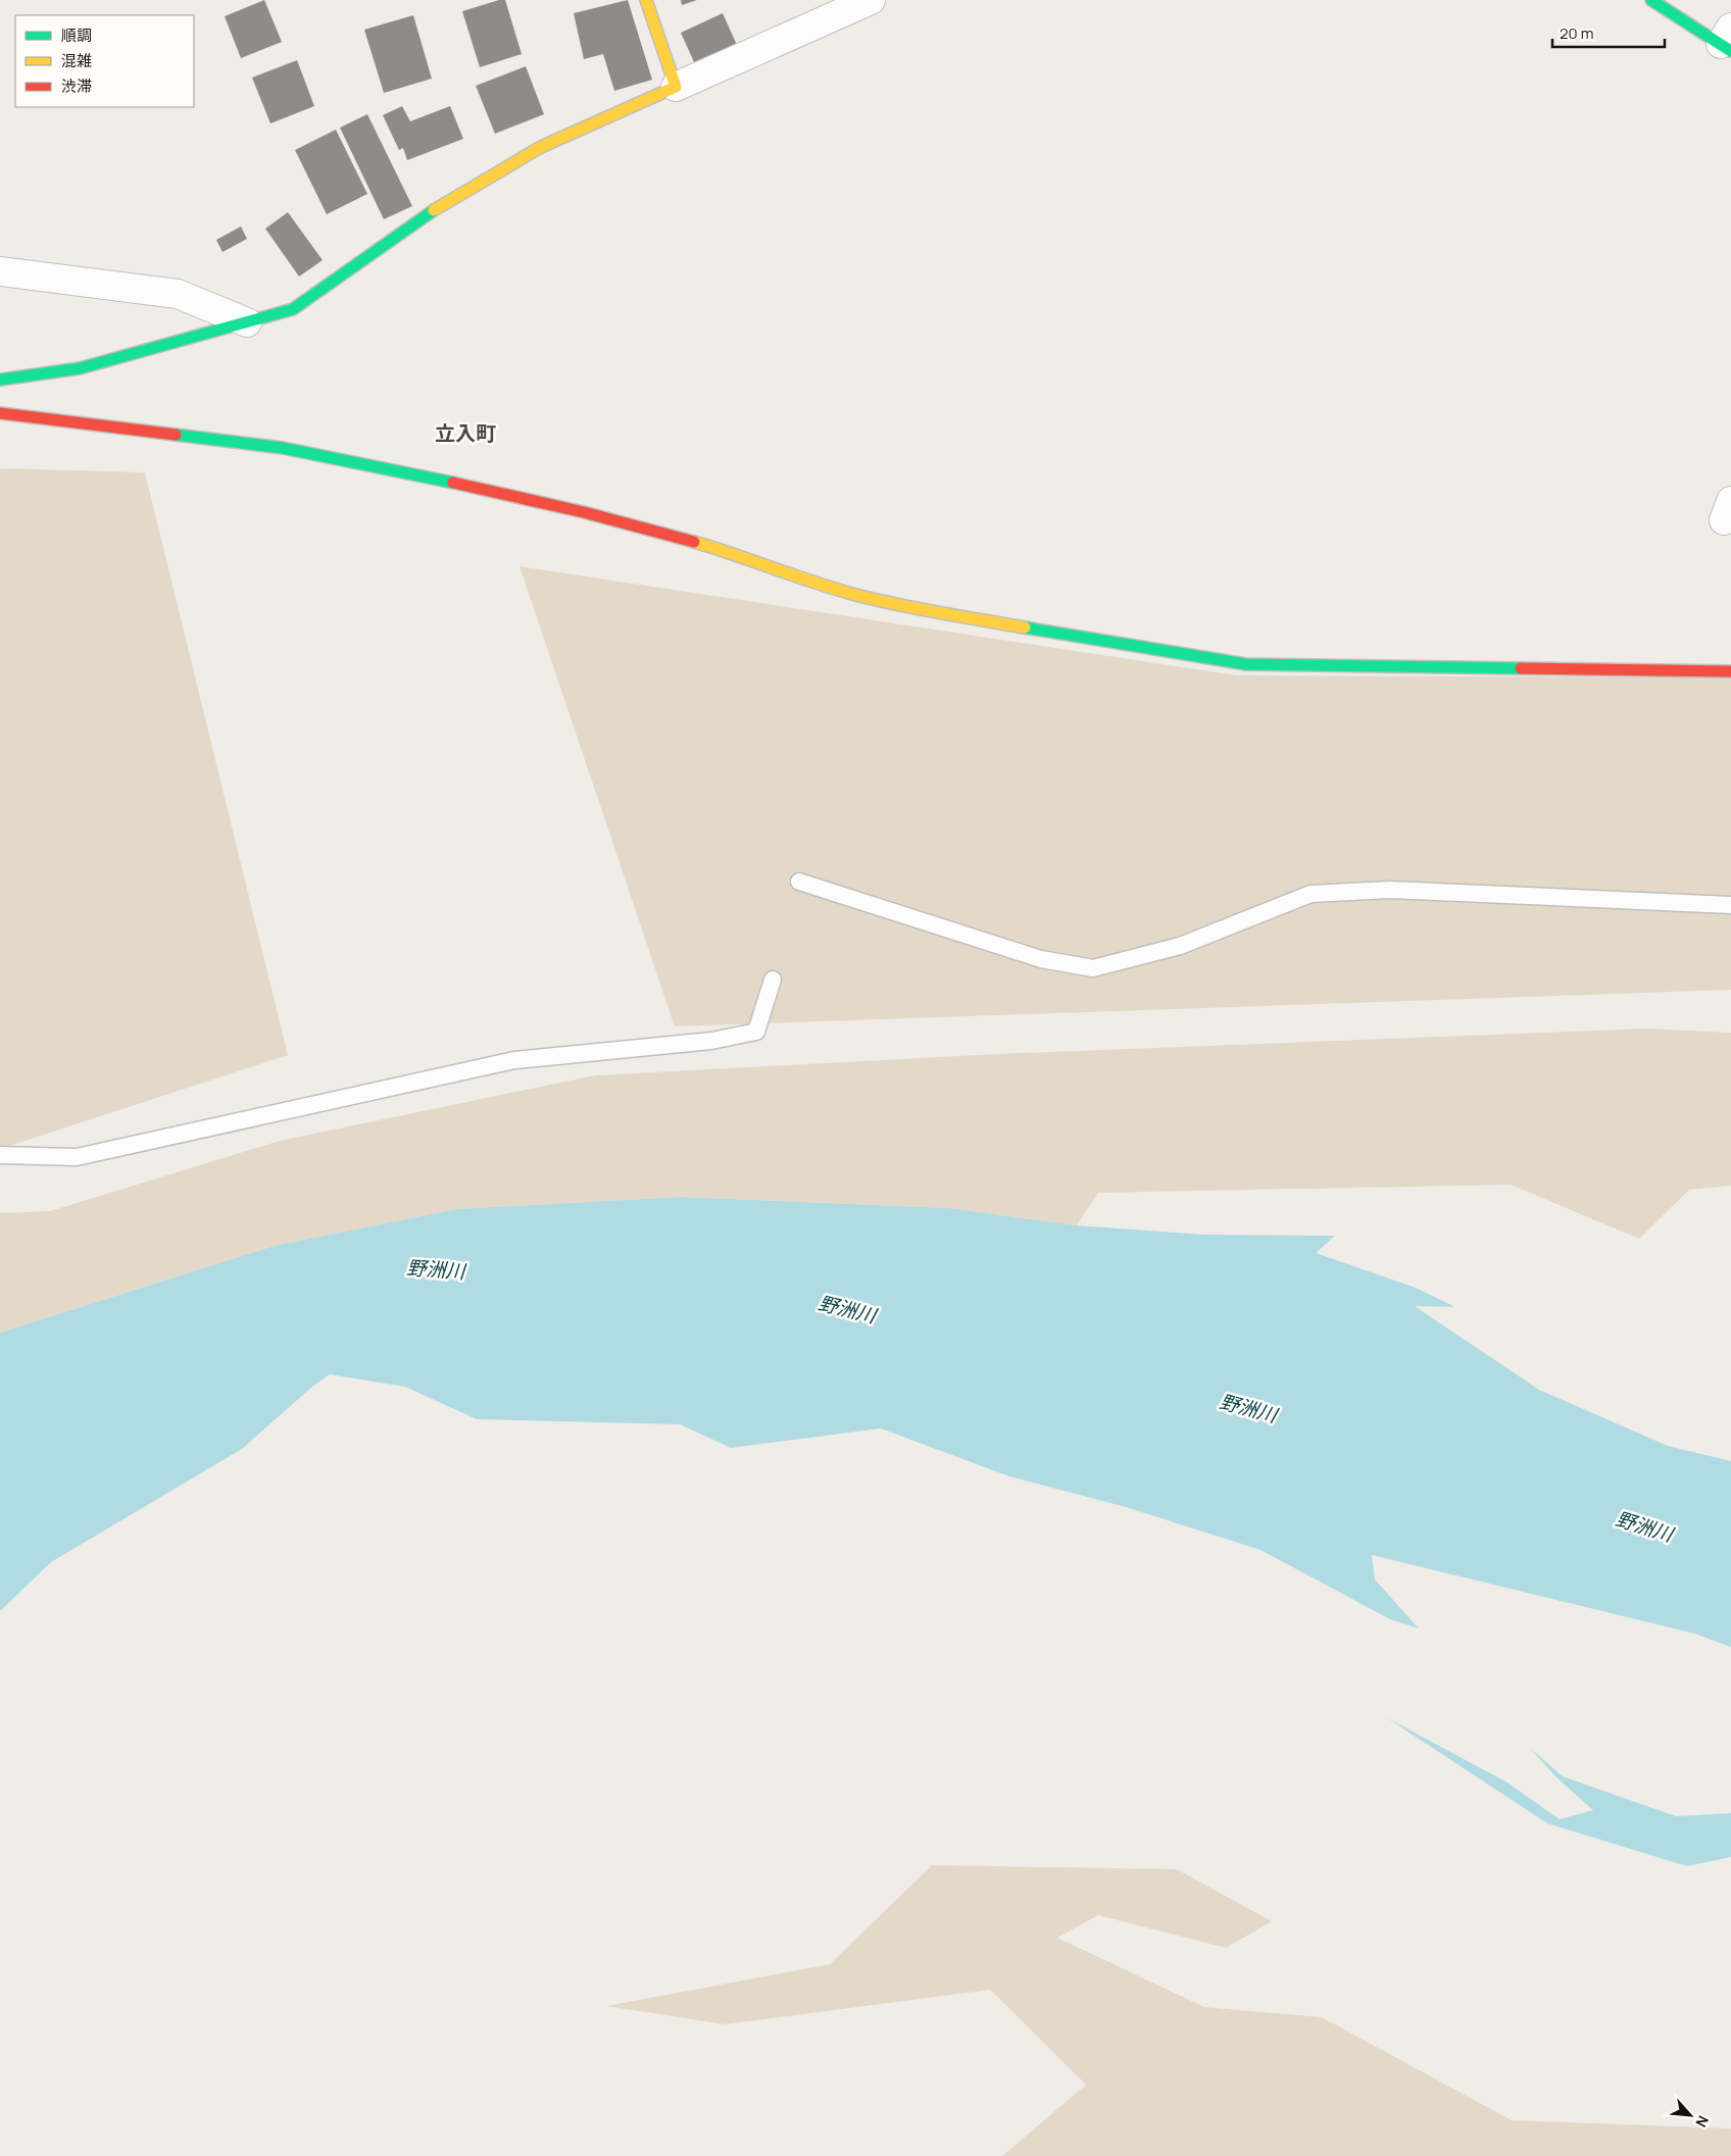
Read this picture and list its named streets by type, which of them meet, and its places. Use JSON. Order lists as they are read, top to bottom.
{
  "districts": ["立入町"],
  "water": ["野洲川"],
  "legend": ["順調", "混雑", "渋滞"],
  "scale_bar": "20 m",
  "north": "bottom right"
}
